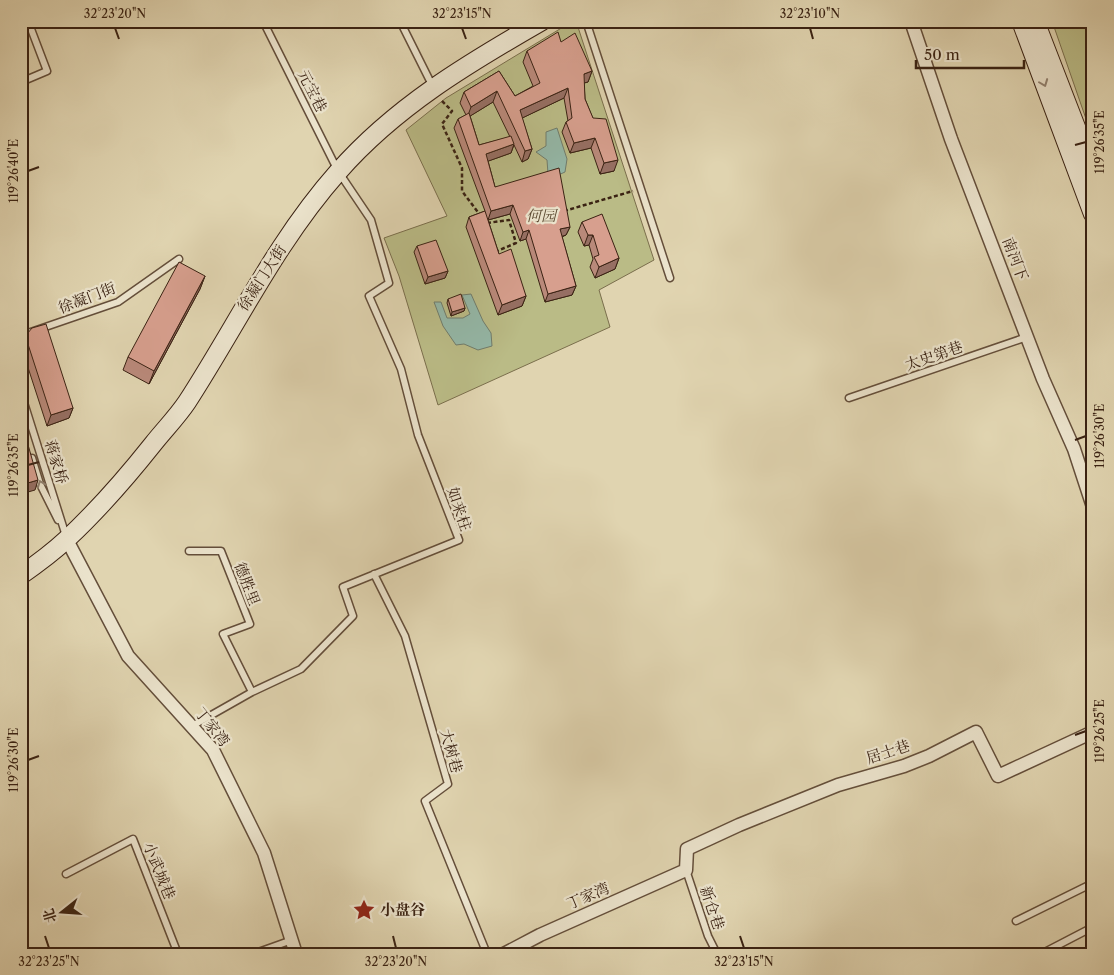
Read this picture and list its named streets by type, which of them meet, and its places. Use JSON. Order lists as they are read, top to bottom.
{
  "streets": {
    "street": [
      "南河下",
      "徐凝门大街",
      "丁家湾",
      "居士巷"
    ],
    "lane": [
      "元宝巷",
      "徐凝门街",
      "太史第巷",
      "蒋家桥",
      "如来柱",
      "德胜里",
      "大树巷",
      "小武城巷",
      "新仓巷"
    ]
  },
  "crossings": [
    ["元宝巷", "徐凝门大街"],
    ["元宝巷", "如来柱"],
    ["南河下", "太史第巷"],
    ["徐凝门大街", "蒋家桥"],
    ["徐凝门大街", "如来柱"],
    ["徐凝门大街", "丁家湾"],
    ["蒋家桥", "丁家湾"],
    ["如来柱", "德胜里"],
    ["如来柱", "丁家湾"],
    ["如来柱", "大树巷"],
    ["丁家湾", "居士巷"],
    ["丁家湾", "新仓巷"],
    ["居士巷", "新仓巷"]
  ],
  "parks": ["何园"],
  "places": {
    "place": ["小盘谷"]
  },
  "scale_bar": "50 m",
  "north": "left",
  "coordinates": [
    "32°23'20\"N",
    "32°23'15\"N",
    "32°23'10\"N",
    "119°26'35\"E",
    "119°26'40\"E",
    "119°26'30\"E",
    "119°26'25\"E",
    "32°23'25\"N"
  ]
}
